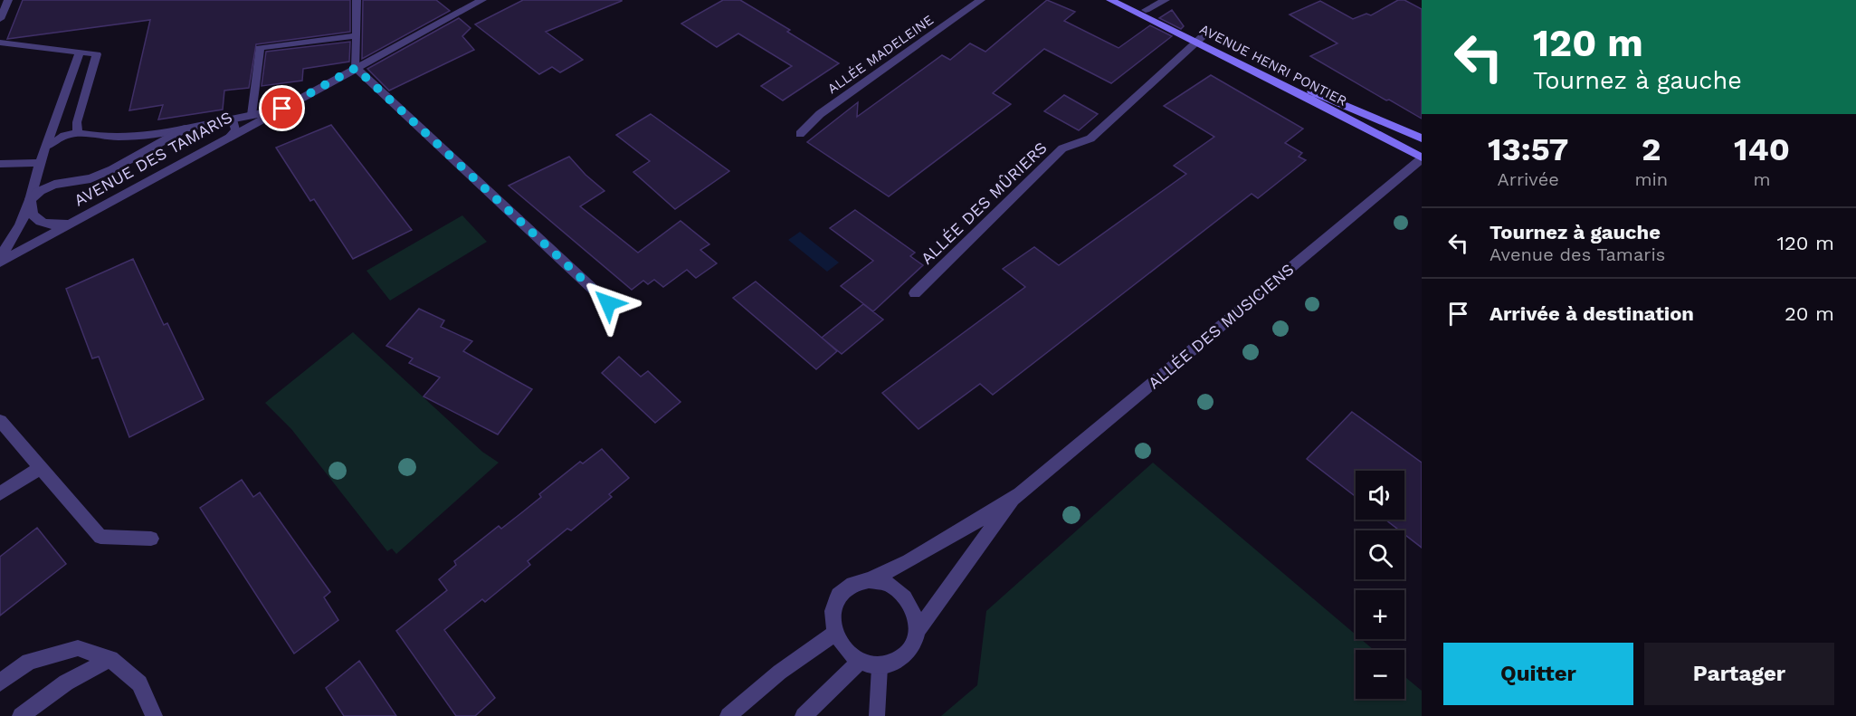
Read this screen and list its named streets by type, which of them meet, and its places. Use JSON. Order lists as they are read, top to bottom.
{
  "streets": {
    "street": [
      "ALLÉE MADELEINE",
      "AVENUE HENRI PONTIER",
      "AVENUE DES TAMARIS",
      "ALLÉE DES MÛRIERS",
      "ALLÉE DES MUSICIENS"
    ]
  },
  "crossings": [
    ["AVENUE HENRI PONTIER", "ALLÉE DES MÛRIERS"],
    ["AVENUE HENRI PONTIER", "ALLÉE DES MUSICIENS"]
  ],
  "page": {
    "turn": ["120 m", "Tournez à gauche"],
    "eta": [
      "13:57",
      "Arrivée",
      "2",
      "min",
      "140",
      "m"
    ],
    "list": [
      {
        "name": "Tournez à gauche",
        "note": "Avenue des Tamaris",
        "value": "120 m"
      },
      {
        "name": "Arrivée à destination",
        "value": "20 m"
      }
    ],
    "map_buttons": ["+", "−"],
    "buttons": ["Quitter", "Partager"]
  }
}
